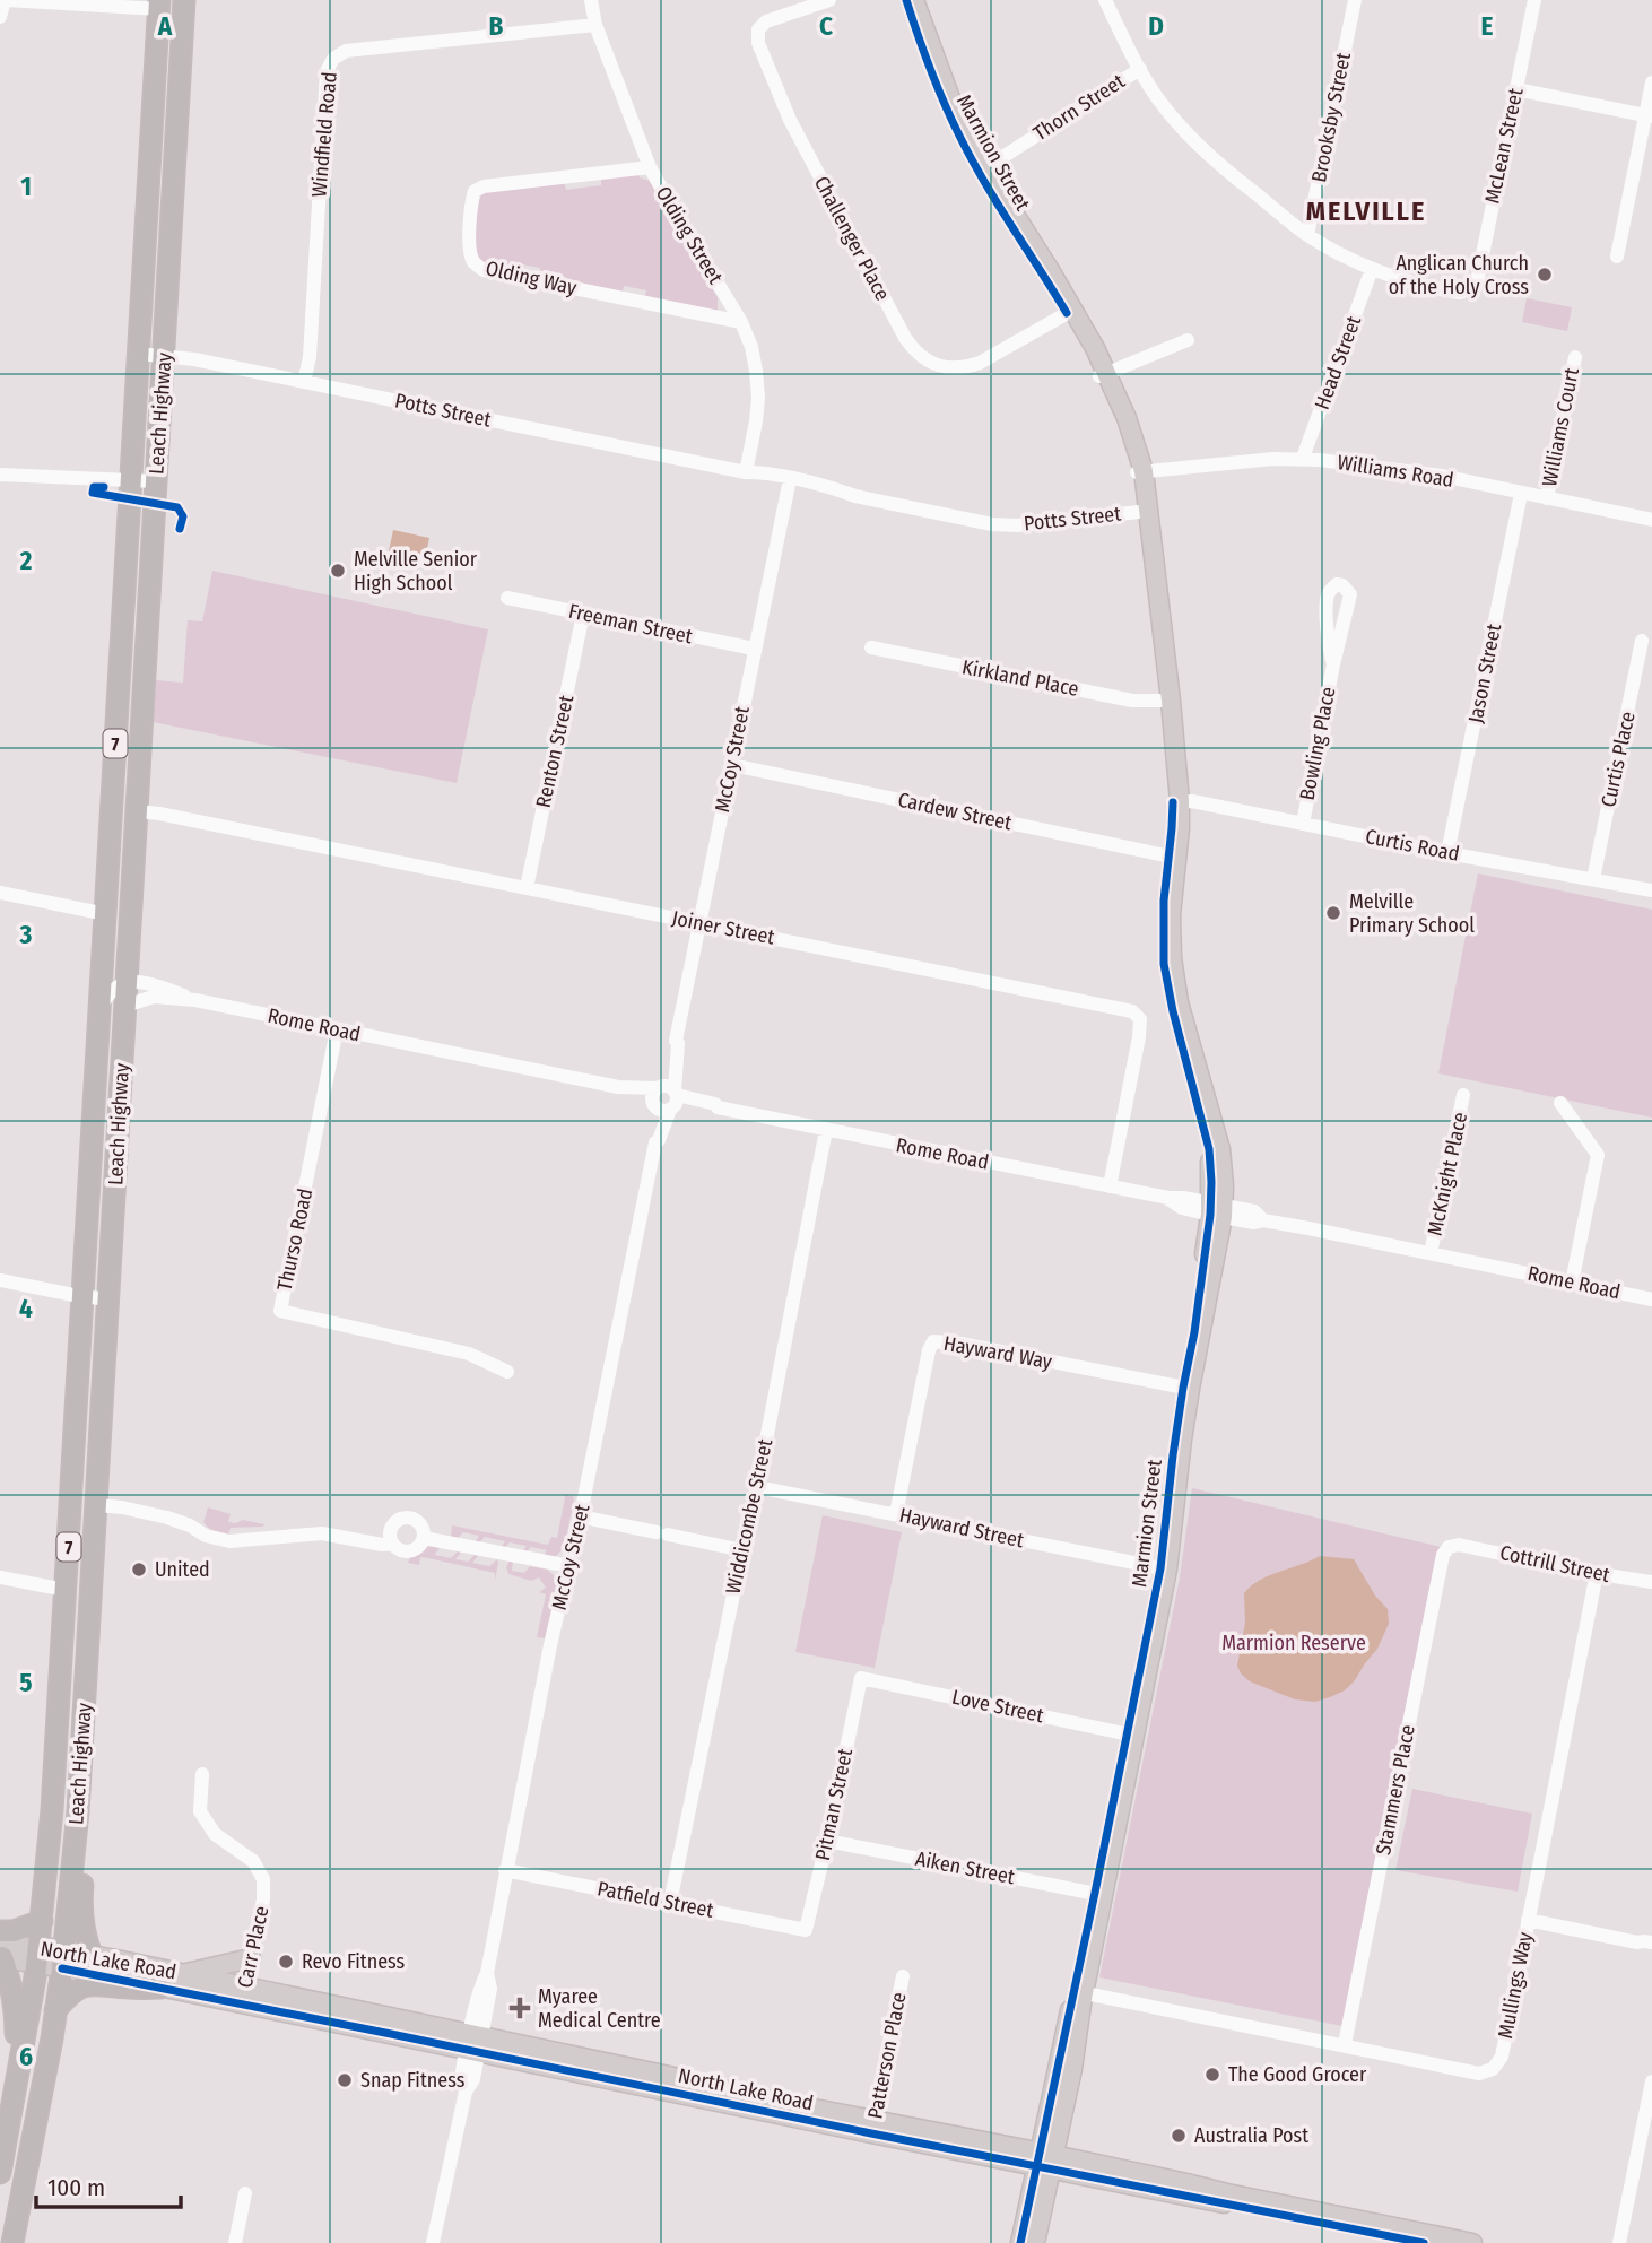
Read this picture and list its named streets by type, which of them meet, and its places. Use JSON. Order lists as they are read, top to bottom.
{
  "streets": {
    "highway": ["Leach Highway", "7"],
    "main road": ["Marmion Street", "North Lake Road"],
    "street": [
      "Thorn Street",
      "Brooksby Street",
      "Windfield Road",
      "McLean Street",
      "Olding Street",
      "Challenger Place",
      "Olding Way",
      "Head Street",
      "Potts Street",
      "Williams Court",
      "Williams Road",
      "Freeman Street",
      "Jason Street",
      "Kirkland Place",
      "Bowling Place",
      "Renton Street",
      "McCoy Street",
      "Curtis Place",
      "Cardew Street",
      "Curtis Road",
      "Joiner Street",
      "Rome Road",
      "McKnight Place",
      "Thurso Road",
      "Hayward Way",
      "Widdicombe Street",
      "Hayward Street",
      "Cottrill Street",
      "Love Street",
      "Stammers Place",
      "Pitman Street",
      "Aiken Street",
      "Patfield Street",
      "Carr Place",
      "Mullings Way",
      "Patterson Place"
    ]
  },
  "crossings": [
    ["Thorn Street", "Marmion Street"],
    ["Windfield Road", "Olding Street"],
    ["Windfield Road", "Potts Street"],
    ["McLean Street", "Head Street"],
    ["Marmion Street", "Challenger Place"],
    ["Marmion Street", "Potts Street"],
    ["Marmion Street", "Williams Road"],
    ["Marmion Street", "Kirkland Place"],
    ["Marmion Street", "Cardew Street"],
    ["Marmion Street", "Curtis Road"],
    ["Marmion Street", "Rome Road"],
    ["Marmion Street", "Hayward Way"],
    ["Marmion Street", "Hayward Street"],
    ["Marmion Street", "Love Street"],
    ["Marmion Street", "Aiken Street"],
    ["Marmion Street", "North Lake Road"],
    ["Marmion Street", "Mullings Way"],
    ["Olding Street", "Olding Way"],
    ["Olding Street", "Potts Street"],
    ["Head Street", "Williams Road"],
    ["Potts Street", "Leach Highway"],
    ["Potts Street", "McCoy Street"],
    ["Leach Highway", "Joiner Street"],
    ["Leach Highway", "Rome Road"],
    ["Leach Highway", "North Lake Road"],
    ["Williams Court", "Williams Road"],
    ["Williams Road", "Jason Street"],
    ["Freeman Street", "Renton Street"],
    ["Freeman Street", "McCoy Street"],
    ["Jason Street", "Curtis Road"],
    ["Bowling Place", "Curtis Road"],
    ["Renton Street", "Joiner Street"],
    ["McCoy Street", "Cardew Street"],
    ["McCoy Street", "Joiner Street"],
    ["McCoy Street", "Rome Road"],
    ["McCoy Street", "Patfield Street"],
    ["McCoy Street", "North Lake Road"],
    ["Curtis Place", "Curtis Road"],
    ["Joiner Street", "Rome Road"],
    ["Rome Road", "McKnight Place"],
    ["Rome Road", "Thurso Road"],
    ["Rome Road", "Widdicombe Street"],
    ["Hayward Way", "Hayward Street"],
    ["Widdicombe Street", "Hayward Street"],
    ["Widdicombe Street", "Patfield Street"],
    ["Cottrill Street", "Stammers Place"],
    ["Cottrill Street", "Mullings Way"],
    ["Love Street", "Pitman Street"],
    ["Stammers Place", "Mullings Way"],
    ["Pitman Street", "Aiken Street"],
    ["Pitman Street", "Patfield Street"],
    ["Carr Place", "North Lake Road"],
    ["North Lake Road", "Patterson Place"]
  ],
  "districts": ["MELVILLE"],
  "parks": ["Marmion Reserve"],
  "places": {
    "other": [
      "Anglican Church of the Holy Cross",
      "Melville Senior High School",
      "Melville Primary School",
      "United",
      "Revo Fitness",
      "The Good Grocer",
      "Snap Fitness",
      "Australia Post"
    ],
    "health": ["Myaree Medical Centre"]
  },
  "scale_bar": "100 m",
  "grid": {
    "columns": [
      "A",
      "B",
      "C",
      "D",
      "E"
    ],
    "rows": [
      "1",
      "2",
      "3",
      "4",
      "5",
      "6"
    ]
  }
}
